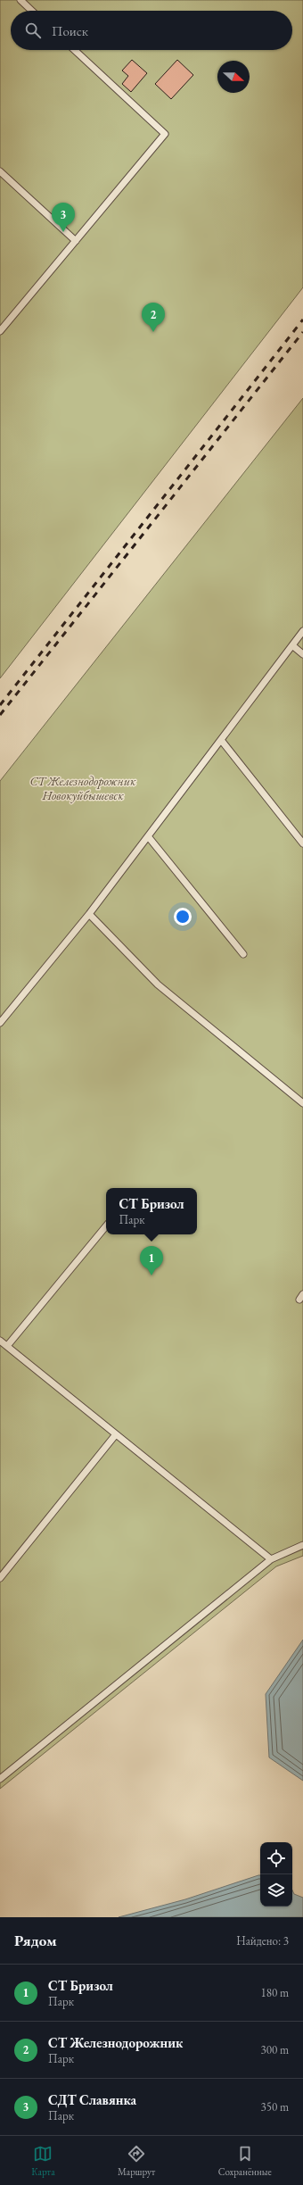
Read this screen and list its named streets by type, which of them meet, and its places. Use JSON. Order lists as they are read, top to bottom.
{
  "parks": ["СТ Железнодорожник Новокуйбышевск"],
  "north": "right",
  "page": {
    "search": "Поиск",
    "pins": ["3", "2", "1"],
    "popup": ["СТ Бризол", "Парк"],
    "heading": ["Рядом", "Найдено: 3"],
    "list": [
      {
        "mark": "1",
        "name": "СТ Бризол",
        "note": "Парк",
        "value": "180 m"
      },
      {
        "mark": "2",
        "name": "СТ Железнодорожник",
        "note": "Парк",
        "value": "300 m"
      },
      {
        "mark": "3",
        "name": "СДТ Славянка",
        "note": "Парк",
        "value": "350 m"
      }
    ],
    "nav": ["Карта", "Маршрут", "Сохранённые"]
  }
}
